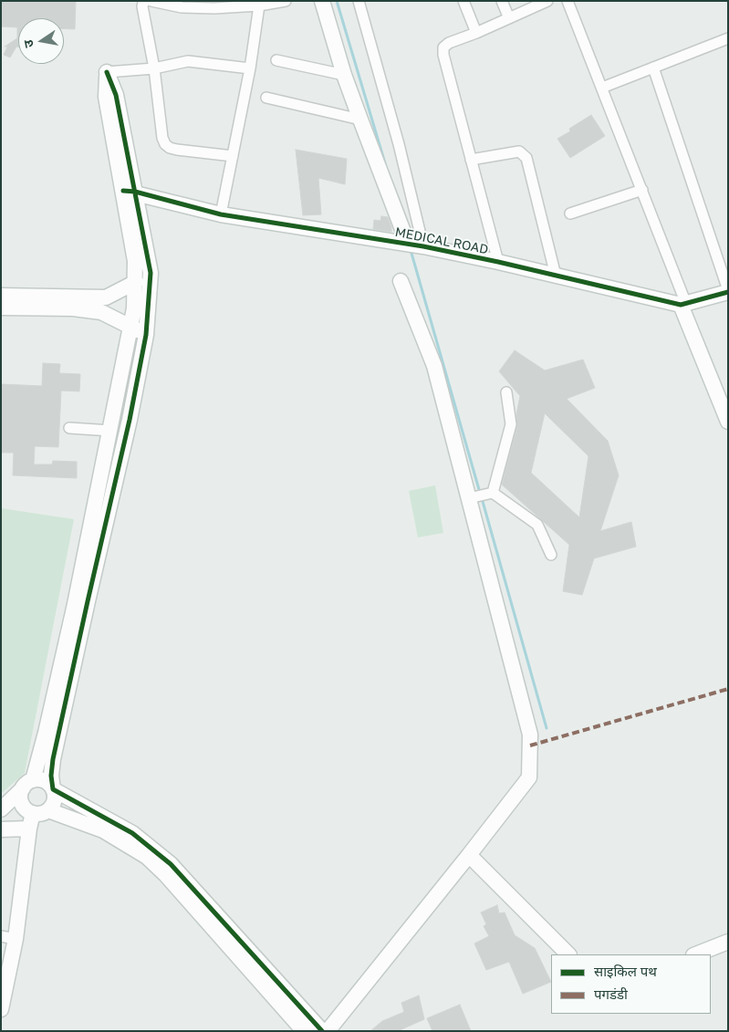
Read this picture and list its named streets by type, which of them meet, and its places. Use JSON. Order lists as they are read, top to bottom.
{
  "streets": {
    "street": ["MEDICAL ROAD"]
  },
  "legend": ["साइकिल पथ", "पगडंडी"],
  "north": "left"
}
